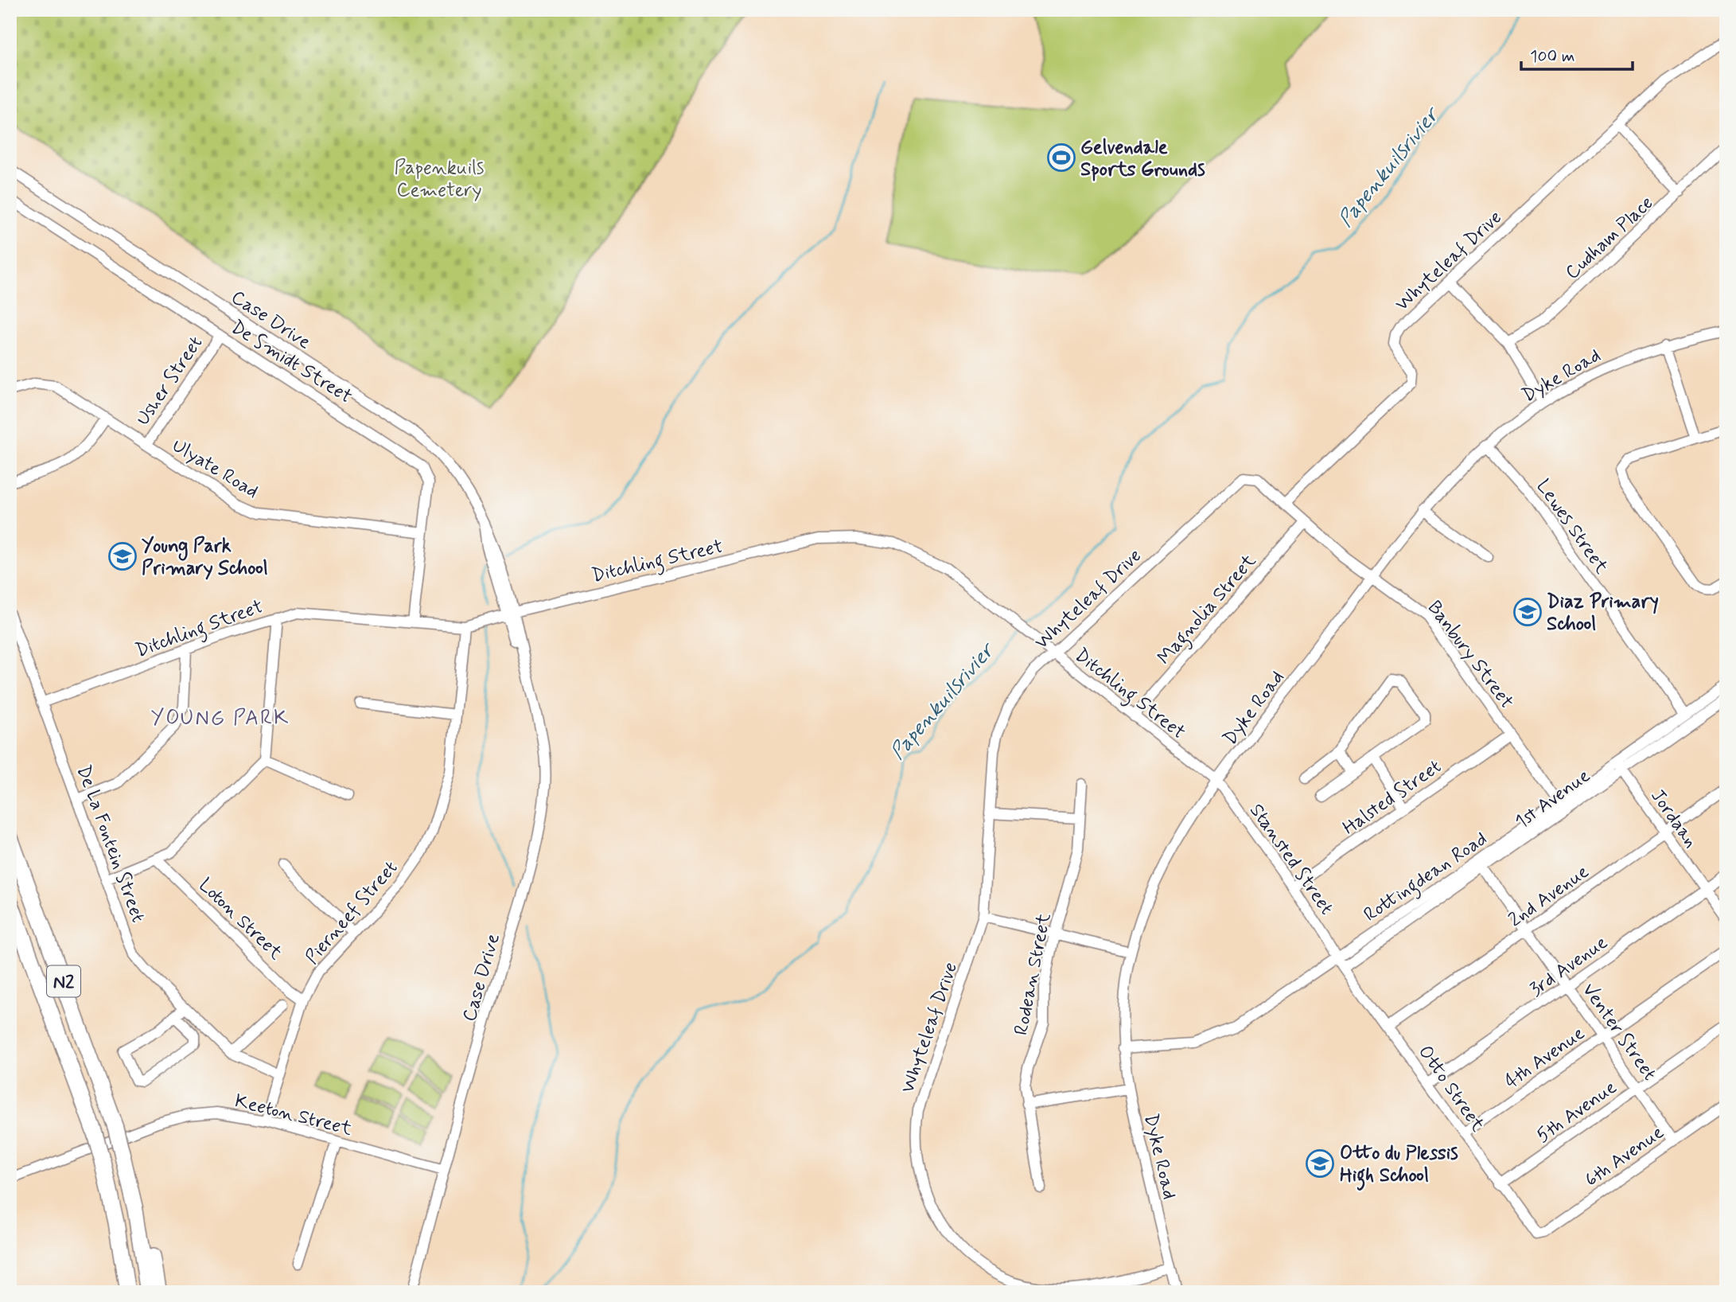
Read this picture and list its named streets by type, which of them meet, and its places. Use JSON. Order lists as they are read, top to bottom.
{
  "streets": {
    "highway": ["N2"],
    "street": [
      "Cudham Place",
      "Whyteleaf Drive",
      "Case Drive",
      "De Smidt Street",
      "Dyke Road",
      "Usher Street",
      "Ulyate Road",
      "Lewes Street",
      "Ditchling Street",
      "Magnolia Street",
      "Banbury Street",
      "Halsted Street",
      "1st Avenue",
      "Jordaan",
      "De La Fontein Street",
      "Stansted Street",
      "Rottingdean Road",
      "2nd Avenue",
      "Pierneef Street",
      "Loton Street",
      "3rd Avenue",
      "Rodean Street",
      "Venter Street",
      "4th Avenue",
      "Otto Street",
      "5th Avenue",
      "Keeton Street",
      "6th Avenue"
    ]
  },
  "crossings": [
    ["Whyteleaf Drive", "Dyke Road"],
    ["Whyteleaf Drive", "Ditchling Street"],
    ["Whyteleaf Drive", "Banbury Street"],
    ["Case Drive", "Ditchling Street"],
    ["Case Drive", "Keeton Street"],
    ["De Smidt Street", "Usher Street"],
    ["De Smidt Street", "Ulyate Road"],
    ["De Smidt Street", "Ditchling Street"],
    ["Dyke Road", "Lewes Street"],
    ["Dyke Road", "Ditchling Street"],
    ["Dyke Road", "Banbury Street"],
    ["Dyke Road", "Stansted Street"],
    ["Dyke Road", "Rottingdean Road"],
    ["Usher Street", "Ulyate Road"],
    ["Lewes Street", "Rottingdean Road"],
    ["Ditchling Street", "Magnolia Street"],
    ["Ditchling Street", "De La Fontein Street"],
    ["Ditchling Street", "Stansted Street"],
    ["Ditchling Street", "Pierneef Street"],
    ["Magnolia Street", "Banbury Street"],
    ["Banbury Street", "Halsted Street"],
    ["Banbury Street", "Rottingdean Road"],
    ["Halsted Street", "Stansted Street"],
    ["1st Avenue", "Jordaan"],
    ["1st Avenue", "Rottingdean Road"],
    ["1st Avenue", "Venter Street"],
    ["1st Avenue", "Otto Street"],
    ["Jordaan", "Rottingdean Road"],
    ["Jordaan", "2nd Avenue"],
    ["Jordaan", "3rd Avenue"],
    ["De La Fontein Street", "Pierneef Street"],
    ["Stansted Street", "Rottingdean Road"],
    ["Stansted Street", "Otto Street"],
    ["Rottingdean Road", "Venter Street"],
    ["Rottingdean Road", "Otto Street"],
    ["2nd Avenue", "Venter Street"],
    ["2nd Avenue", "Otto Street"],
    ["Pierneef Street", "Loton Street"],
    ["Pierneef Street", "Keeton Street"],
    ["3rd Avenue", "Venter Street"],
    ["3rd Avenue", "Otto Street"],
    ["Venter Street", "4th Avenue"],
    ["Venter Street", "5th Avenue"],
    ["Venter Street", "6th Avenue"],
    ["4th Avenue", "Otto Street"],
    ["Otto Street", "5th Avenue"],
    ["Otto Street", "6th Avenue"]
  ],
  "districts": ["YOUNG PARK"],
  "water": ["Papenkuilsrivier"],
  "parks": ["Papenkuils Cemetery"],
  "places": {
    "sports": ["Gelvendale Sports Grounds"],
    "school or university": ["Young Park Primary School", "Diaz Primary School", "Otto du Plessis High School"]
  },
  "scale_bar": "100 m"
}
